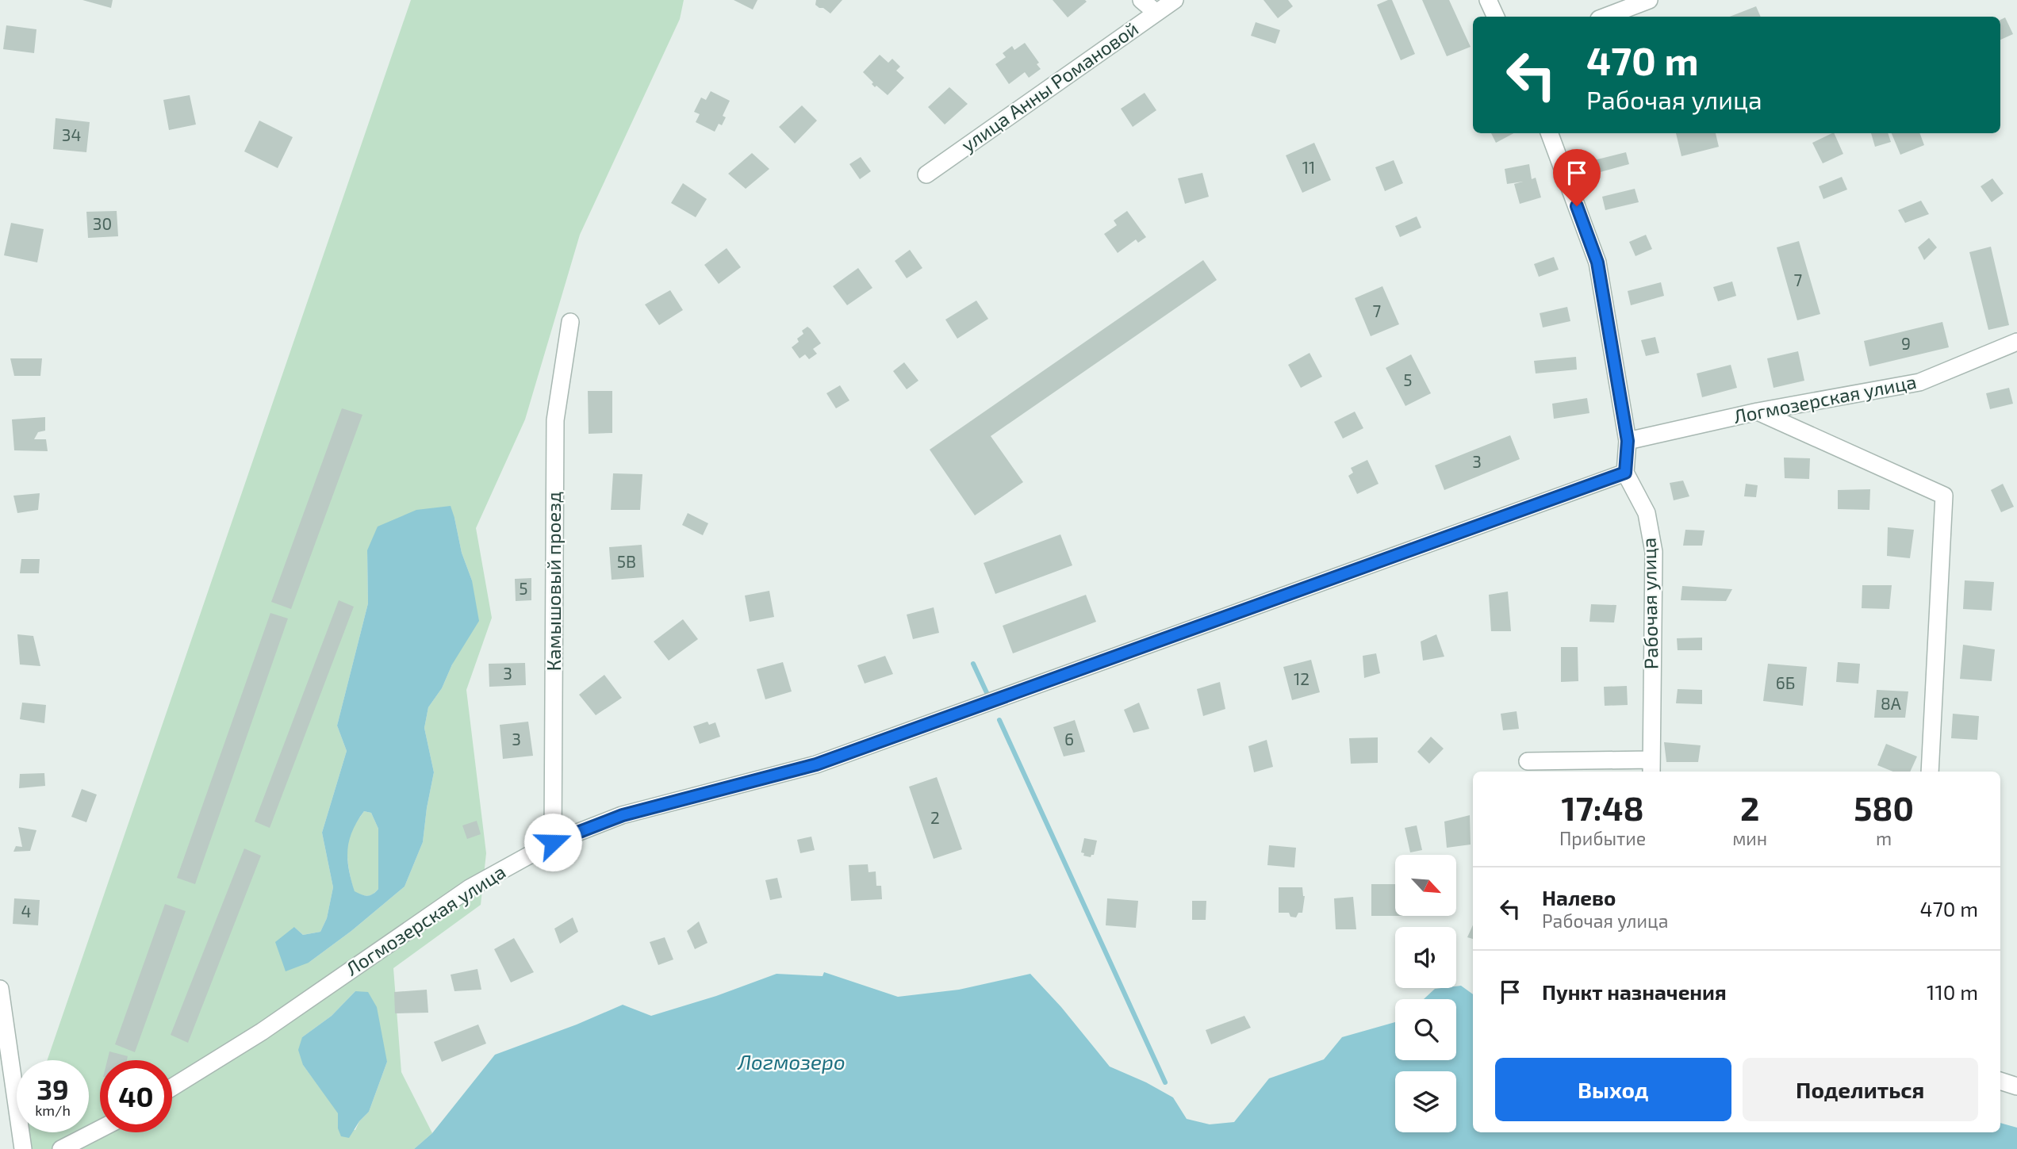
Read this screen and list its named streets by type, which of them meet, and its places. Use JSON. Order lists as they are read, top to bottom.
{
  "streets": {
    "street": [
      "улица Анны Романовой",
      "Логмозерская улица",
      "Камышовый проезд",
      "Рабочая улица"
    ]
  },
  "crossings": [
    ["Логмозерская улица", "Камышовый проезд"],
    ["Логмозерская улица", "Рабочая улица"]
  ],
  "water": ["Логмозеро"],
  "house_numbers": [
    "34",
    "11",
    "30",
    "7",
    "7",
    "9",
    "5",
    "3",
    "5В",
    "5",
    "3",
    "12",
    "6Б",
    "8А",
    "3",
    "6",
    "2",
    "4"
  ],
  "north": "bottom right",
  "page": {
    "turn": ["470 m", "Рабочая улица"],
    "eta": [
      "17:48",
      "Прибытие",
      "2",
      "мин",
      "580",
      "m"
    ],
    "list": [
      {
        "name": "Налево",
        "note": "Рабочая улица",
        "value": "470 m"
      },
      {
        "name": "Пункт назначения",
        "value": "110 m"
      }
    ],
    "buttons": ["Выход", "Поделиться"],
    "speed": "39 km/h",
    "limit": "40"
  }
}
